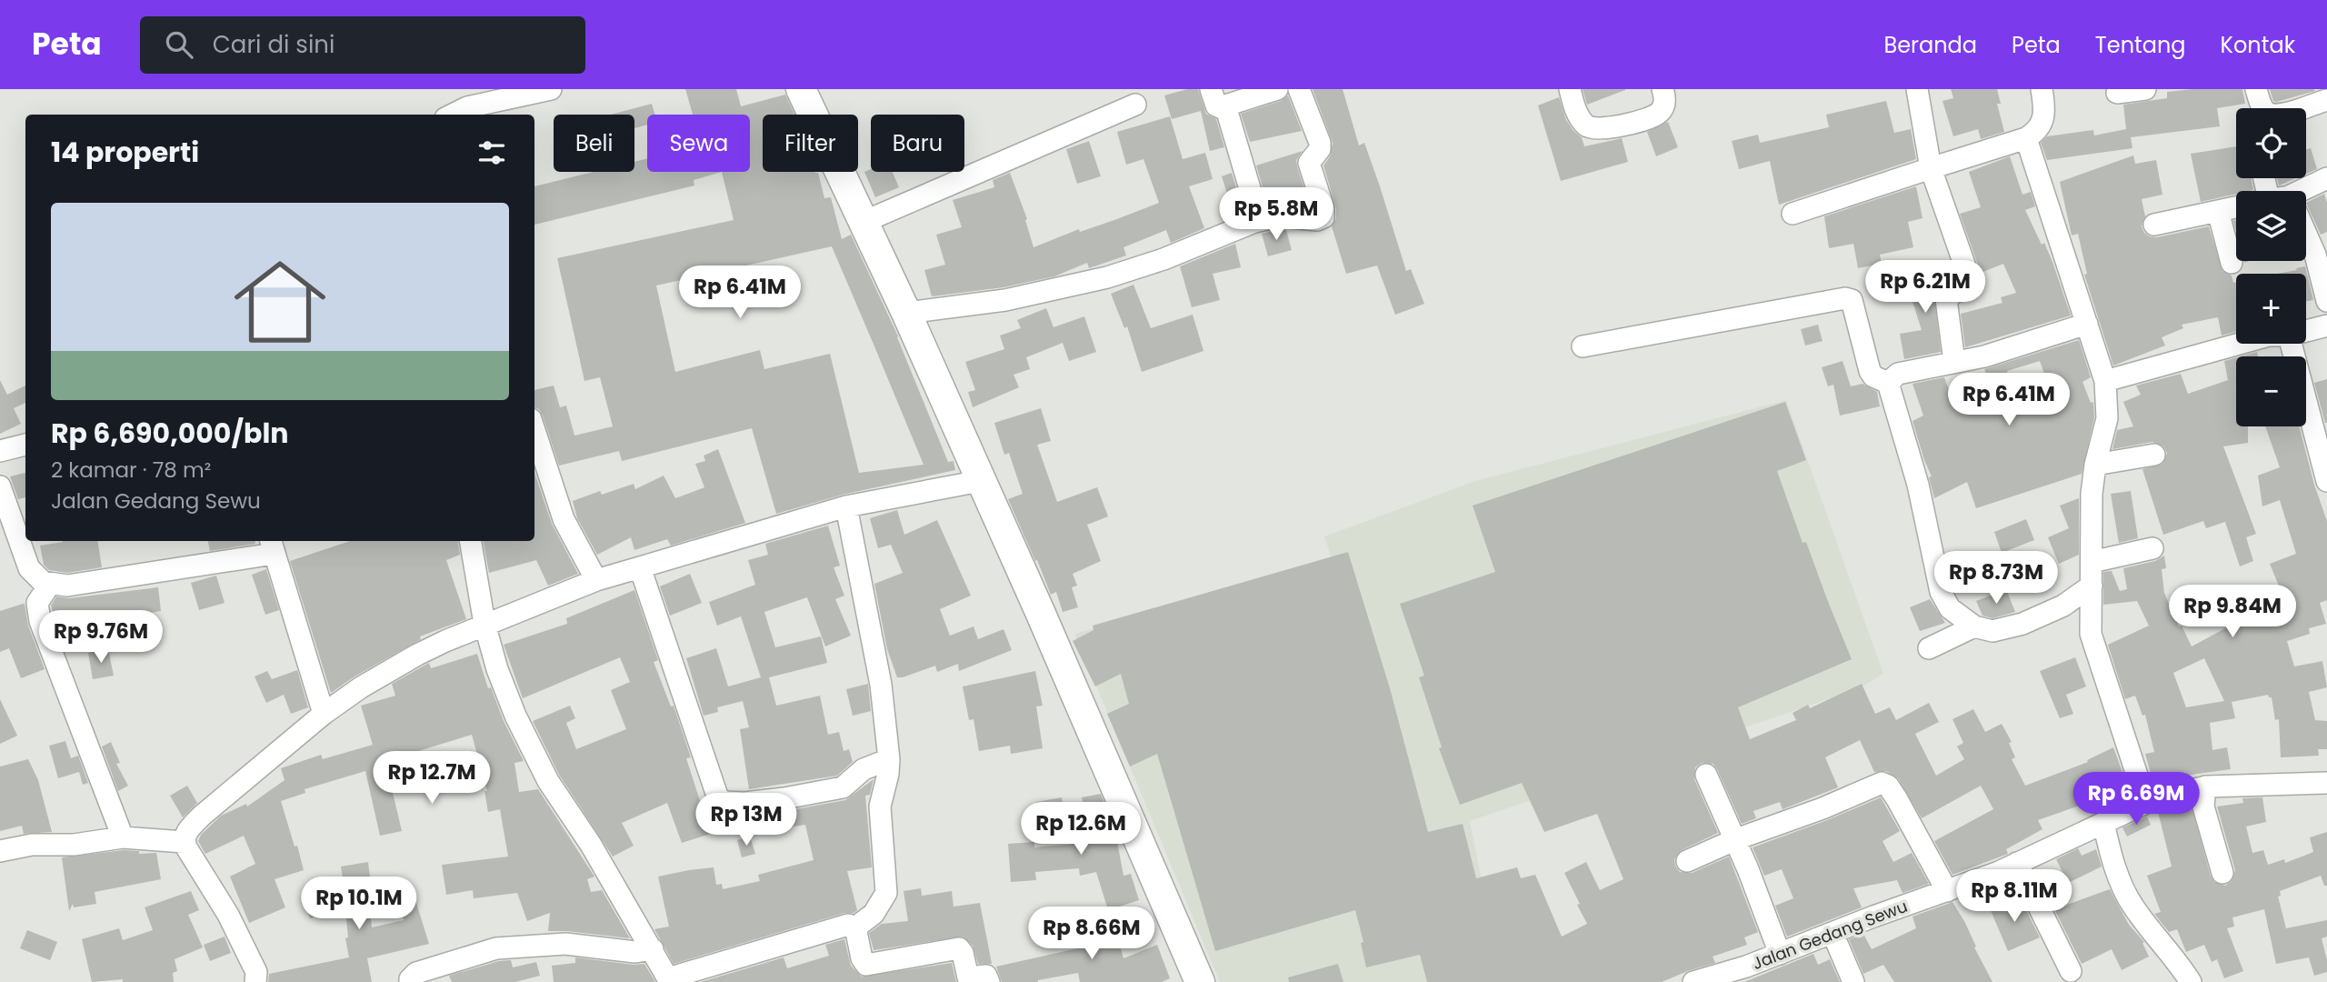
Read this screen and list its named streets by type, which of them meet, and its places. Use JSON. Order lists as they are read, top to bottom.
{
  "streets": {
    "street": ["Jalan Gedang Sewu"]
  },
  "page": {
    "header": "Peta",
    "search": "Cari di sini",
    "nav": [
      "Beranda",
      "Peta",
      "Tentang",
      "Kontak"
    ],
    "map_buttons": ["+", "−"],
    "chip": [
      "Beli",
      "Sewa",
      "Filter",
      "Baru"
    ],
    "heading": "14 properti",
    "price": [
      "Rp 5.8M",
      "Rp 6.21M",
      "Rp 6.41M",
      "Rp 6.41M",
      "Rp 8.73M",
      "Rp 9.84M",
      "Rp 9.76M",
      "Rp 12.7M",
      "Rp 6.69M",
      "Rp 13M",
      "Rp 12.6M",
      "Rp 8.11M",
      "Rp 10.1M",
      "Rp 8.66M"
    ],
    "list": [
      {
        "name": "Rp 6,690,000/bln",
        "note": "2 kamar · 78 m² · Jalan Gedang Sewu"
      }
    ]
  }
}
